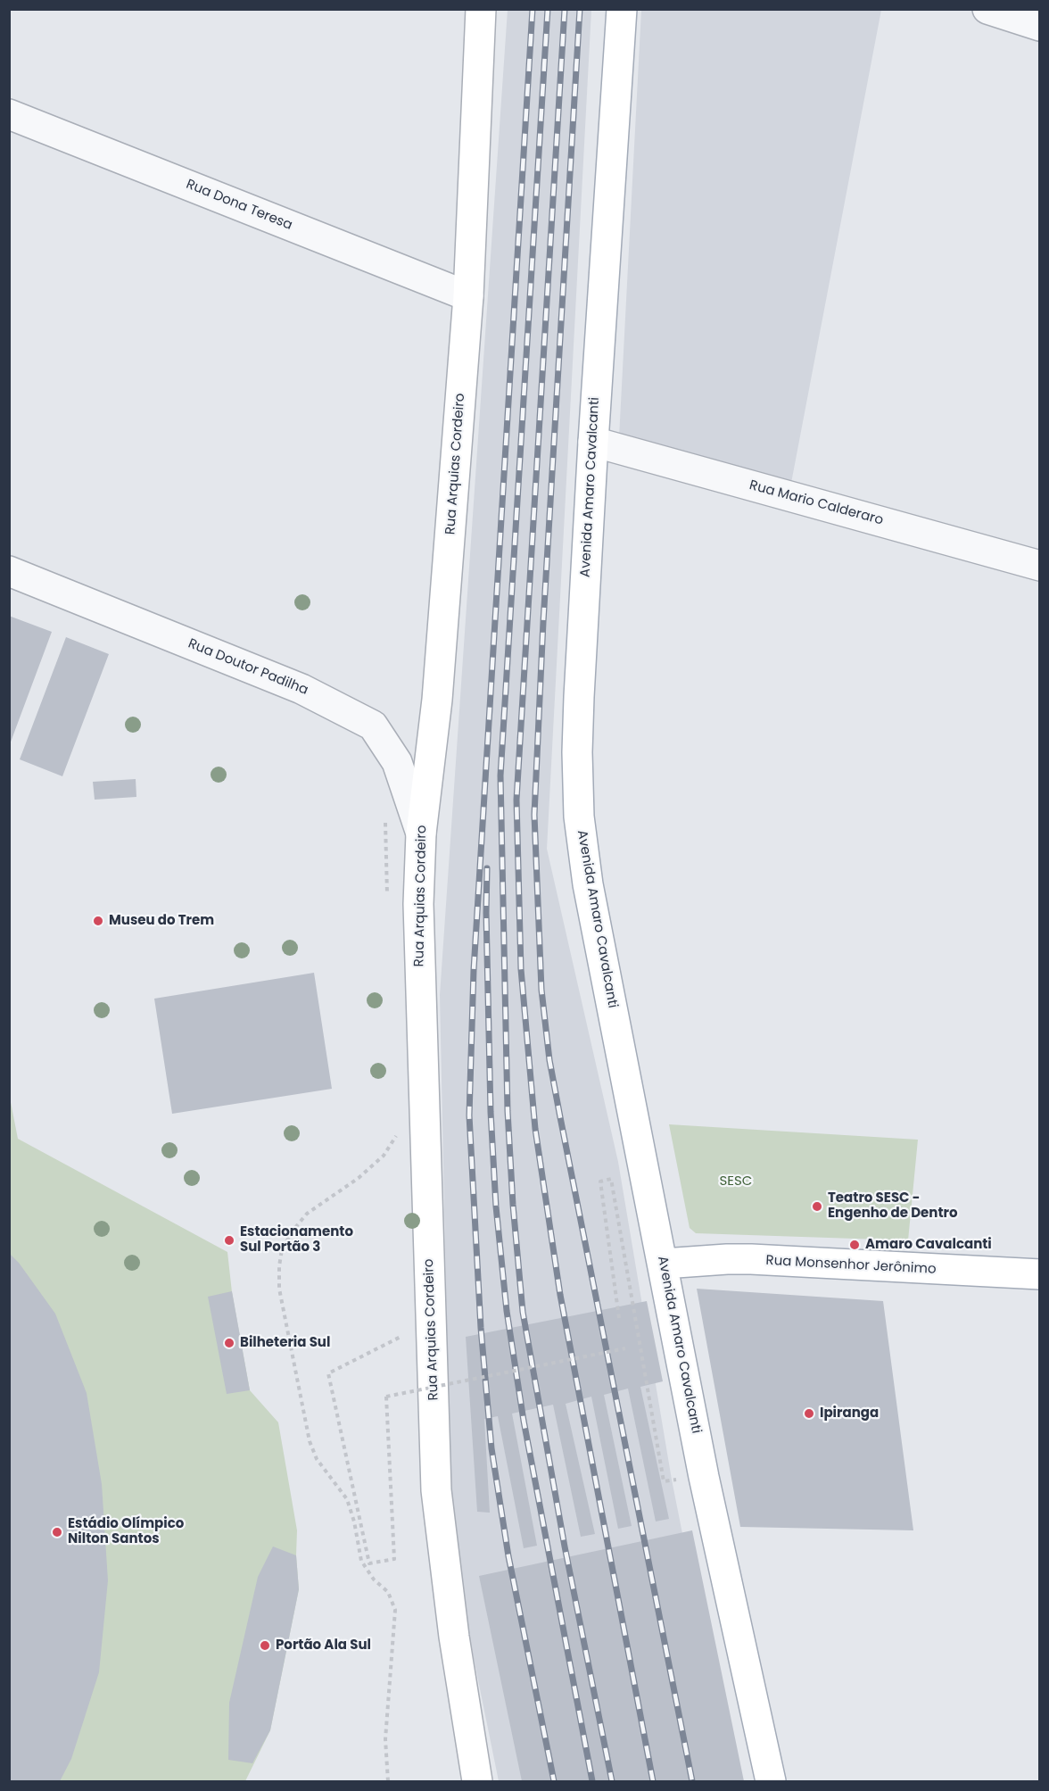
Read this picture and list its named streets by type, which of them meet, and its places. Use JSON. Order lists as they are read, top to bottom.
{
  "streets": {
    "main road": ["Rua Arquias Cordeiro", "Avenida Amaro Cavalcanti", "Rua Monsenhor Jerônimo"],
    "street": ["Rua Dona Teresa", "Rua Mario Calderaro", "Rua Doutor Padilha"]
  },
  "crossings": [
    ["Rua Dona Teresa", "Rua Arquias Cordeiro"],
    ["Rua Arquias Cordeiro", "Rua Doutor Padilha"],
    ["Avenida Amaro Cavalcanti", "Rua Mario Calderaro"],
    ["Avenida Amaro Cavalcanti", "Rua Monsenhor Jerônimo"]
  ],
  "parks": ["SESC"],
  "places": [
    "Museu do Trem",
    "Teatro SESC - Engenho de Dentro",
    "Estacionamento Sul Portão 3",
    "Amaro Cavalcanti",
    "Bilheteria Sul",
    "Ipiranga",
    "Estádio Olímpico Nilton Santos",
    "Portão Ala Sul"
  ]
}
